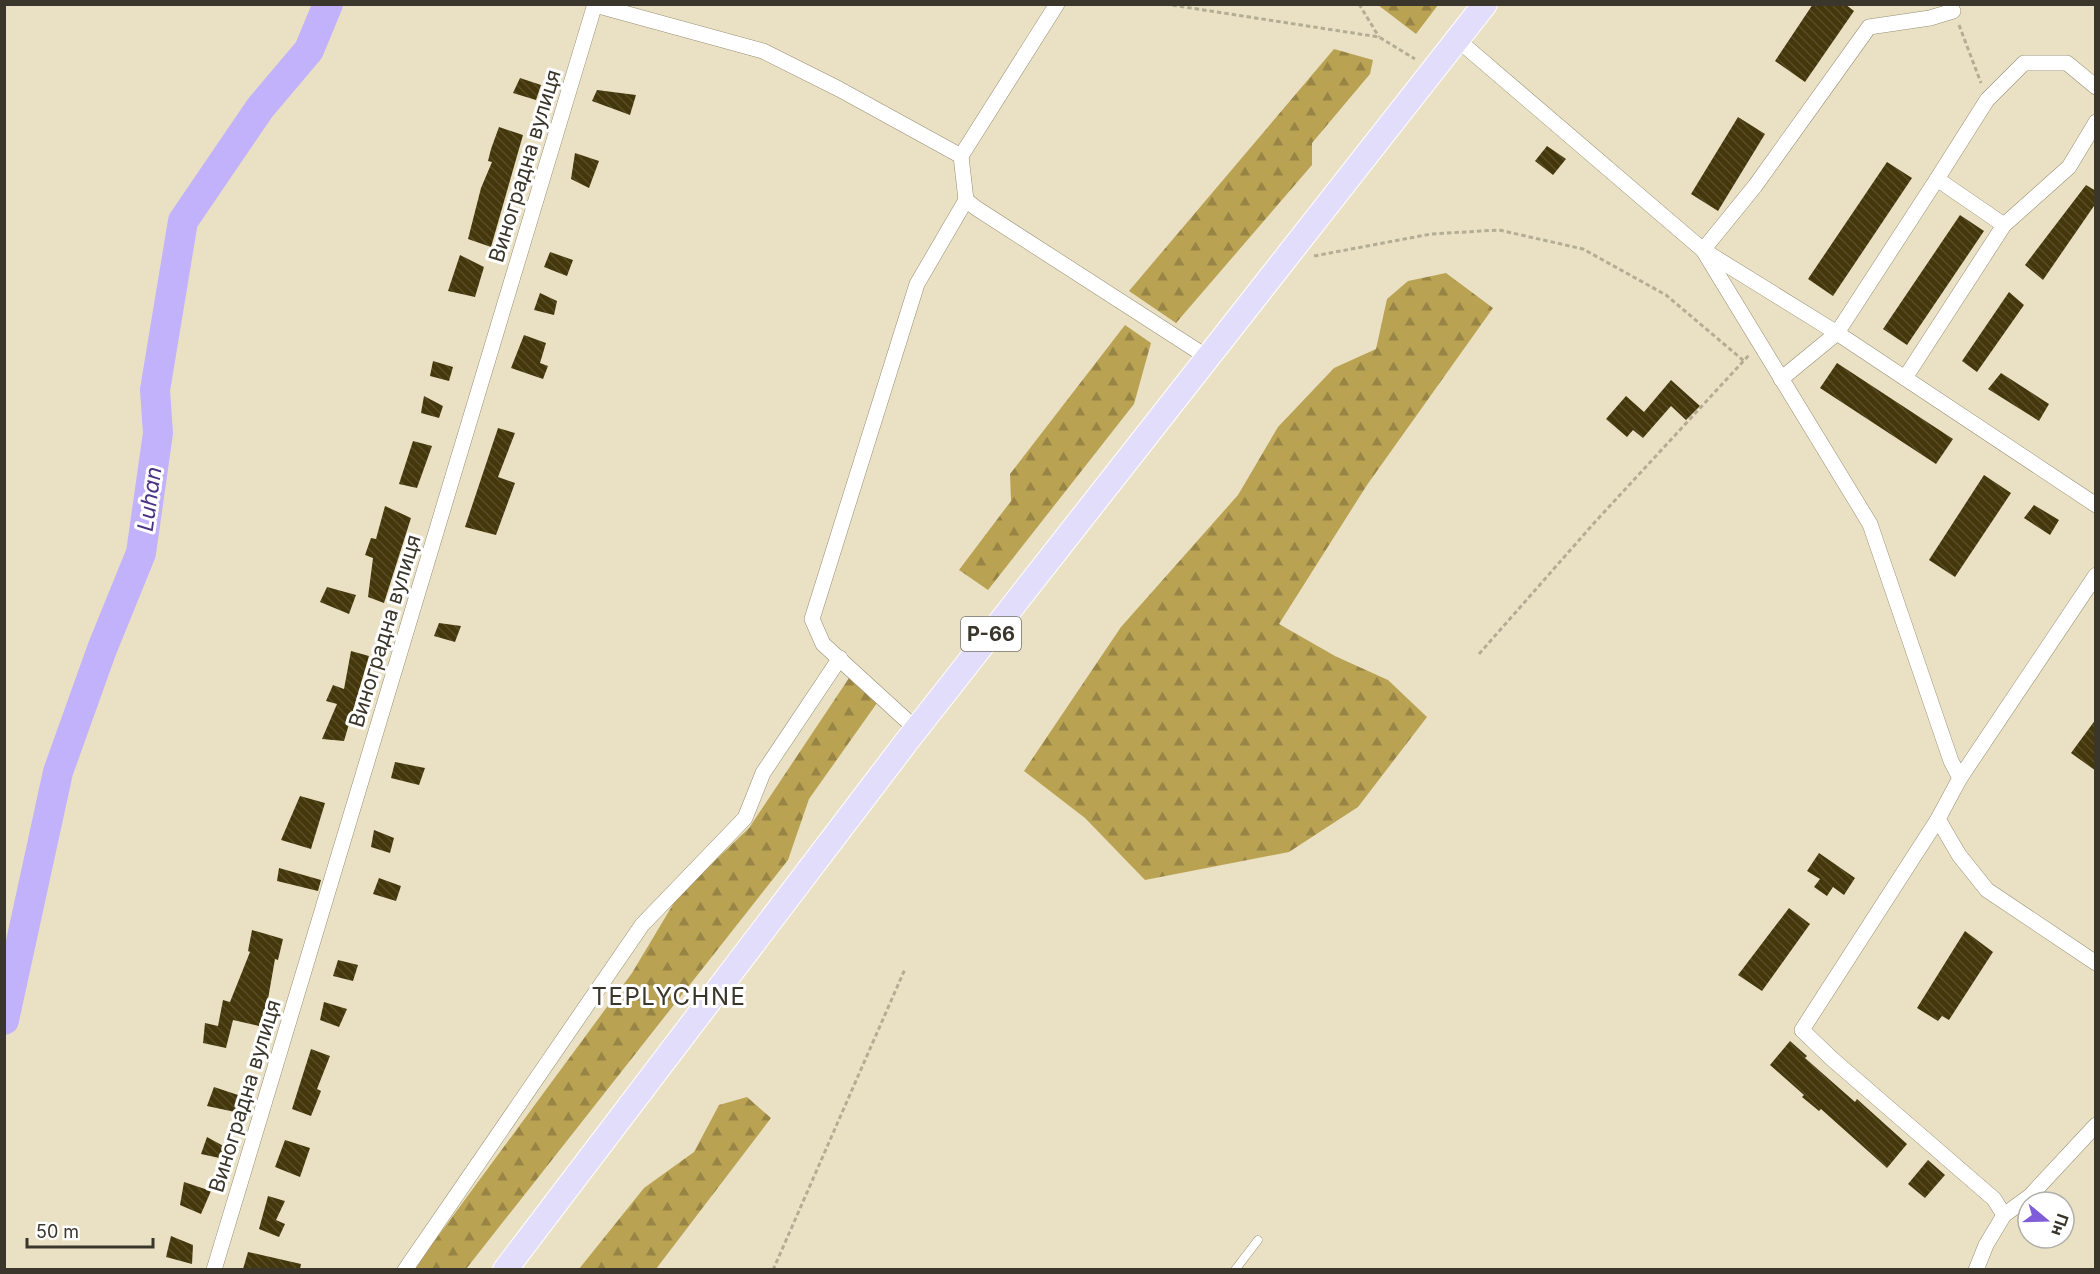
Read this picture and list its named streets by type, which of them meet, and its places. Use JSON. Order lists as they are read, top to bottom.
{
  "streets": {
    "main road": ["Р-66"],
    "street": ["Виноградна вулиця"]
  },
  "districts": ["TEPLYCHNE"],
  "water": ["Luhan"],
  "scale_bar": "50 m",
  "north": "right"
}
